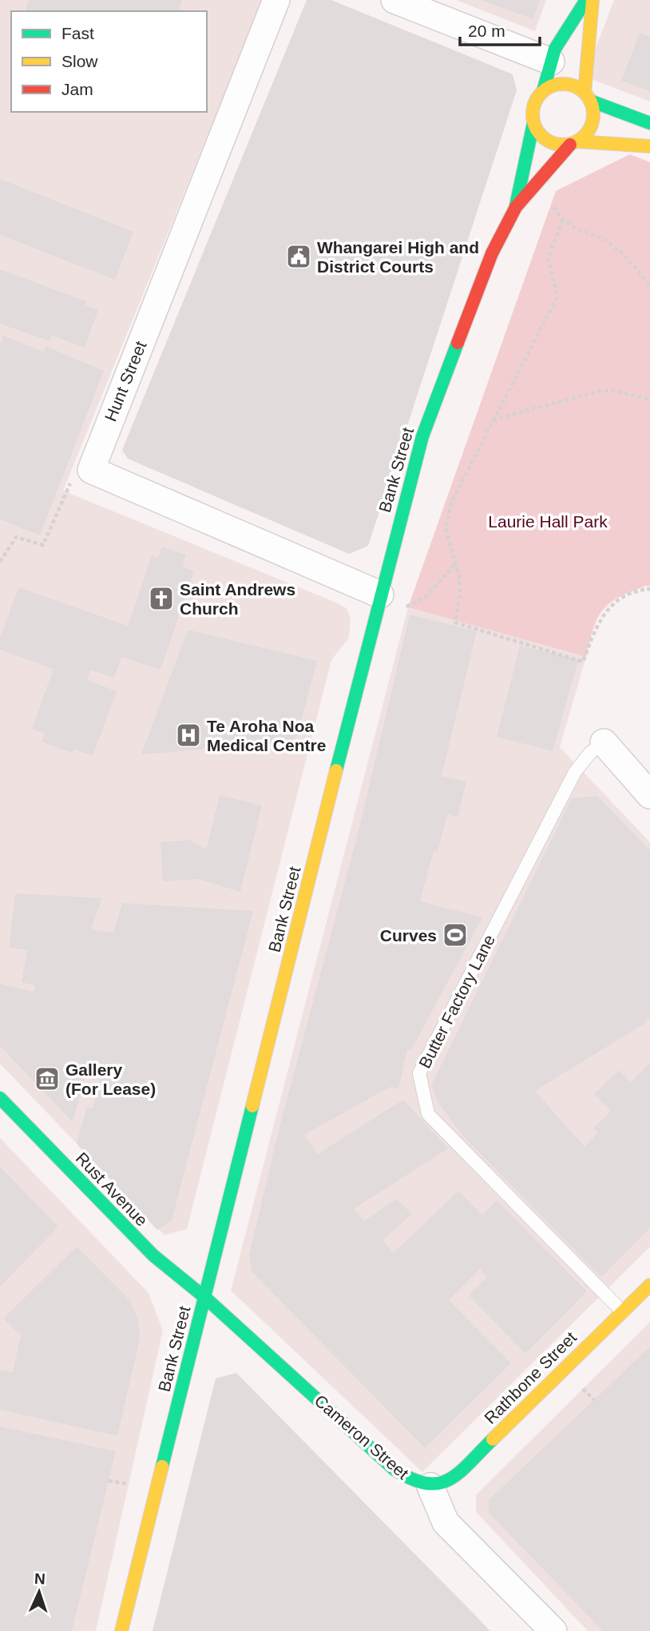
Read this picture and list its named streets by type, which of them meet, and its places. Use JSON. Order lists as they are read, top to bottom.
{
  "streets": {
    "main road": [
      "Bank Street",
      "Rust Avenue",
      "Rathbone Street",
      "Cameron Street"
    ],
    "street": ["Hunt Street"],
    "lane": ["Butter Factory Lane"]
  },
  "crossings": [
    ["Bank Street", "Rust Avenue"],
    ["Bank Street", "Cameron Street"],
    ["Butter Factory Lane", "Rathbone Street"],
    ["Rust Avenue", "Cameron Street"],
    ["Rathbone Street", "Cameron Street"]
  ],
  "parks": ["Laurie Hall Park"],
  "places": {
    "public building": ["Whangarei High and District Courts"],
    "church": ["Saint Andrews Church"],
    "hospital": ["Te Aroha Noa Medical Centre"],
    "sports": ["Curves"],
    "museum": ["Gallery (For Lease)"]
  },
  "legend": ["Fast", "Slow", "Jam"],
  "scale_bar": "20 m",
  "north": "top"
}
